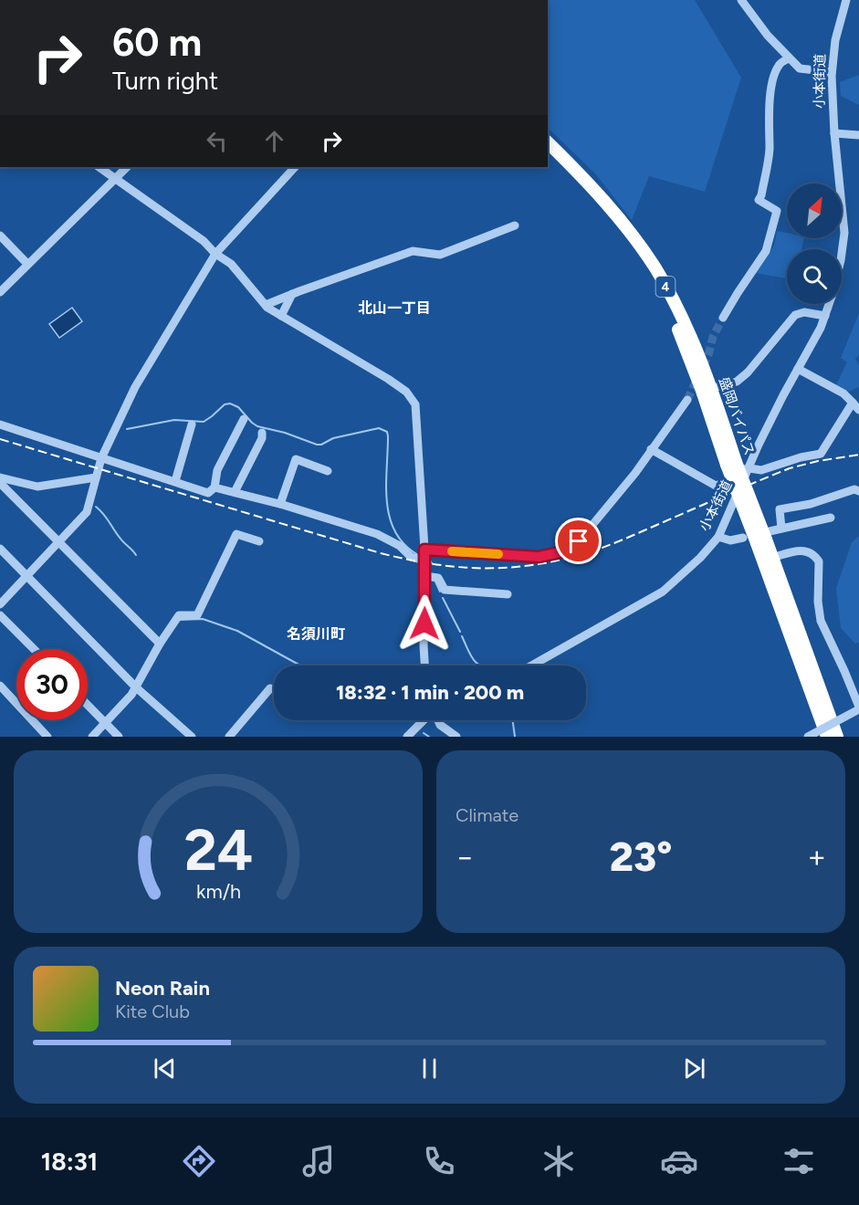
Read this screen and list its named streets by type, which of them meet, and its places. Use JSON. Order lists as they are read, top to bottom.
{
  "streets": {
    "highway": ["4", "盛岡バイパス"],
    "street": ["小本街道"]
  },
  "districts": ["北山一丁目", "名須川町"],
  "north": "top right",
  "page": {
    "turn": ["60 m", "Turn right"],
    "limit": "30",
    "trip": "18:32 · 1 min · 200 m",
    "tile": "Climate",
    "heat": ["−", "23°", "+"],
    "song": ["Neon Rain", "Kite Club"],
    "tabs": "18:31",
    "gauge": ["24", "km/h"]
  }
}
